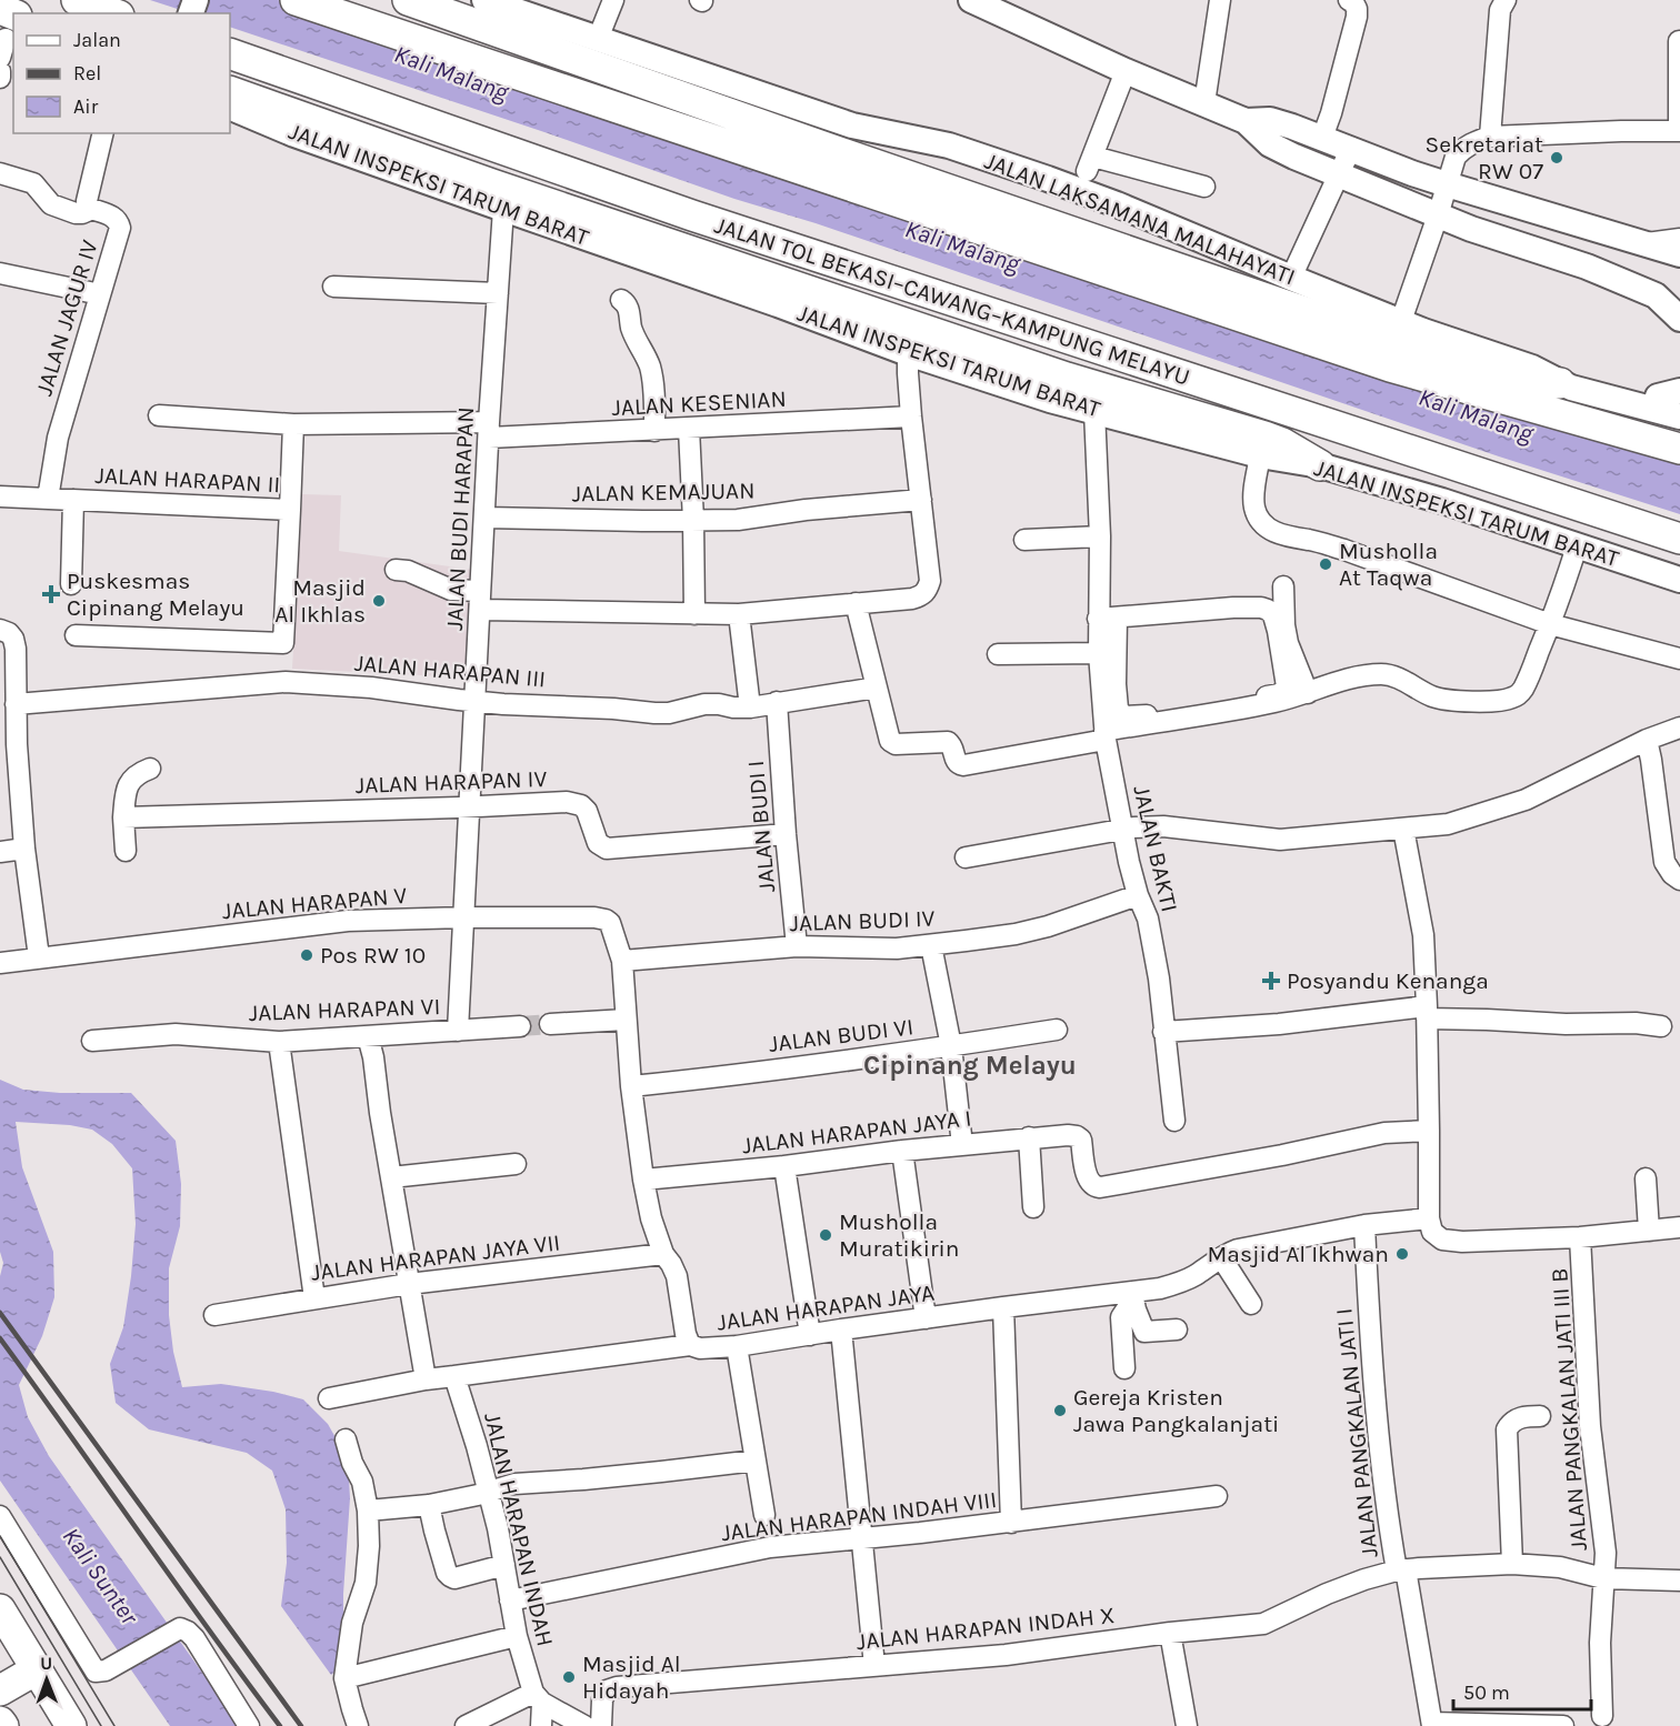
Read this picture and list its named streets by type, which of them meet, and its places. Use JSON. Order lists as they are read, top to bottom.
{
  "streets": {
    "highway": ["JALAN TOL BEKASI–CAWANG–KAMPUNG MELAYU"],
    "main road": ["JALAN INSPEKSI TARUM BARAT", "JALAN LAKSAMANA MALAHAYATI"],
    "street": [
      "JALAN JAGUR IV",
      "JALAN KESENIAN",
      "JALAN HARAPAN II",
      "JALAN KEMAJUAN",
      "JALAN BUDI HARAPAN",
      "JALAN HARAPAN III",
      "JALAN HARAPAN IV",
      "JALAN BUDI I",
      "JALAN BAKTI",
      "JALAN HARAPAN V",
      "JALAN BUDI IV",
      "JALAN HARAPAN VI",
      "JALAN BUDI VI",
      "JALAN HARAPAN JAYA I",
      "JALAN HARAPAN JAYA VII",
      "JALAN HARAPAN JAYA",
      "JALAN PANGKALAN JATI III B",
      "JALAN PANGKALAN JATI I",
      "JALAN HARAPAN INDAH VIII",
      "JALAN HARAPAN INDAH",
      "JALAN HARAPAN INDAH X"
    ]
  },
  "crossings": [
    ["JALAN INSPEKSI TARUM BARAT", "JALAN BUDI HARAPAN"],
    ["JALAN INSPEKSI TARUM BARAT", "JALAN BAKTI"],
    ["JALAN JAGUR IV", "JALAN HARAPAN II"],
    ["JALAN KESENIAN", "JALAN BUDI HARAPAN"],
    ["JALAN KEMAJUAN", "JALAN BUDI HARAPAN"],
    ["JALAN BUDI HARAPAN", "JALAN HARAPAN III"],
    ["JALAN BUDI HARAPAN", "JALAN HARAPAN IV"],
    ["JALAN BUDI HARAPAN", "JALAN HARAPAN V"],
    ["JALAN BUDI HARAPAN", "JALAN HARAPAN VI"],
    ["JALAN HARAPAN III", "JALAN BUDI I"],
    ["JALAN HARAPAN IV", "JALAN BUDI I"],
    ["JALAN BUDI I", "JALAN BUDI IV"],
    ["JALAN BAKTI", "JALAN BUDI IV"],
    ["JALAN HARAPAN V", "JALAN HARAPAN JAYA"],
    ["JALAN BUDI IV", "JALAN HARAPAN JAYA"],
    ["JALAN BUDI VI", "JALAN HARAPAN JAYA"],
    ["JALAN HARAPAN JAYA I", "JALAN HARAPAN JAYA"],
    ["JALAN HARAPAN JAYA VII", "JALAN HARAPAN JAYA"],
    ["JALAN HARAPAN JAYA", "JALAN PANGKALAN JATI I"],
    ["JALAN PANGKALAN JATI III B", "JALAN HARAPAN INDAH X"],
    ["JALAN PANGKALAN JATI I", "JALAN HARAPAN INDAH X"],
    ["JALAN HARAPAN INDAH VIII", "JALAN HARAPAN INDAH"]
  ],
  "districts": ["Cipinang Melayu"],
  "water": ["Kali Malang", "Kali Sunter"],
  "places": {
    "other": [
      "Sekretariat RW 07",
      "Musholla At Taqwa",
      "Masjid Al Ikhlas",
      "Pos RW 10",
      "Musholla Muratikirin",
      "Masjid Al Ikhwan",
      "Gereja Kristen Jawa Pangkalanjati",
      "Masjid Al Hidayah"
    ],
    "health": ["Puskesmas Cipinang Melayu", "Posyandu Kenanga"]
  },
  "legend": ["Jalan", "Rel", "Air"],
  "scale_bar": "50 m",
  "north": "top"
}
